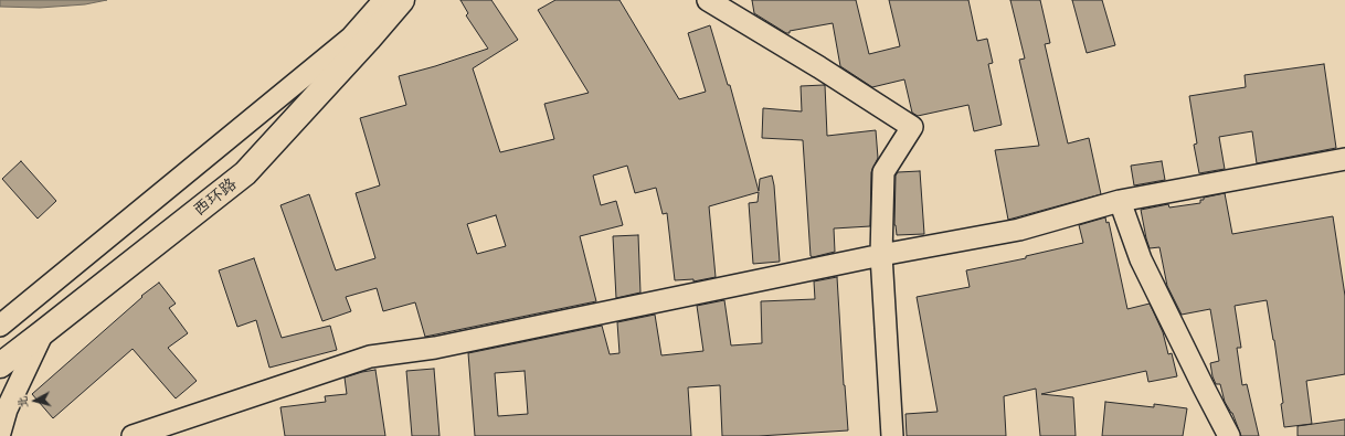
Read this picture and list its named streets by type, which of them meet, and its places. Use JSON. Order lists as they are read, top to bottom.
{
  "streets": {
    "main road": ["西环路"]
  },
  "north": "left"
}
